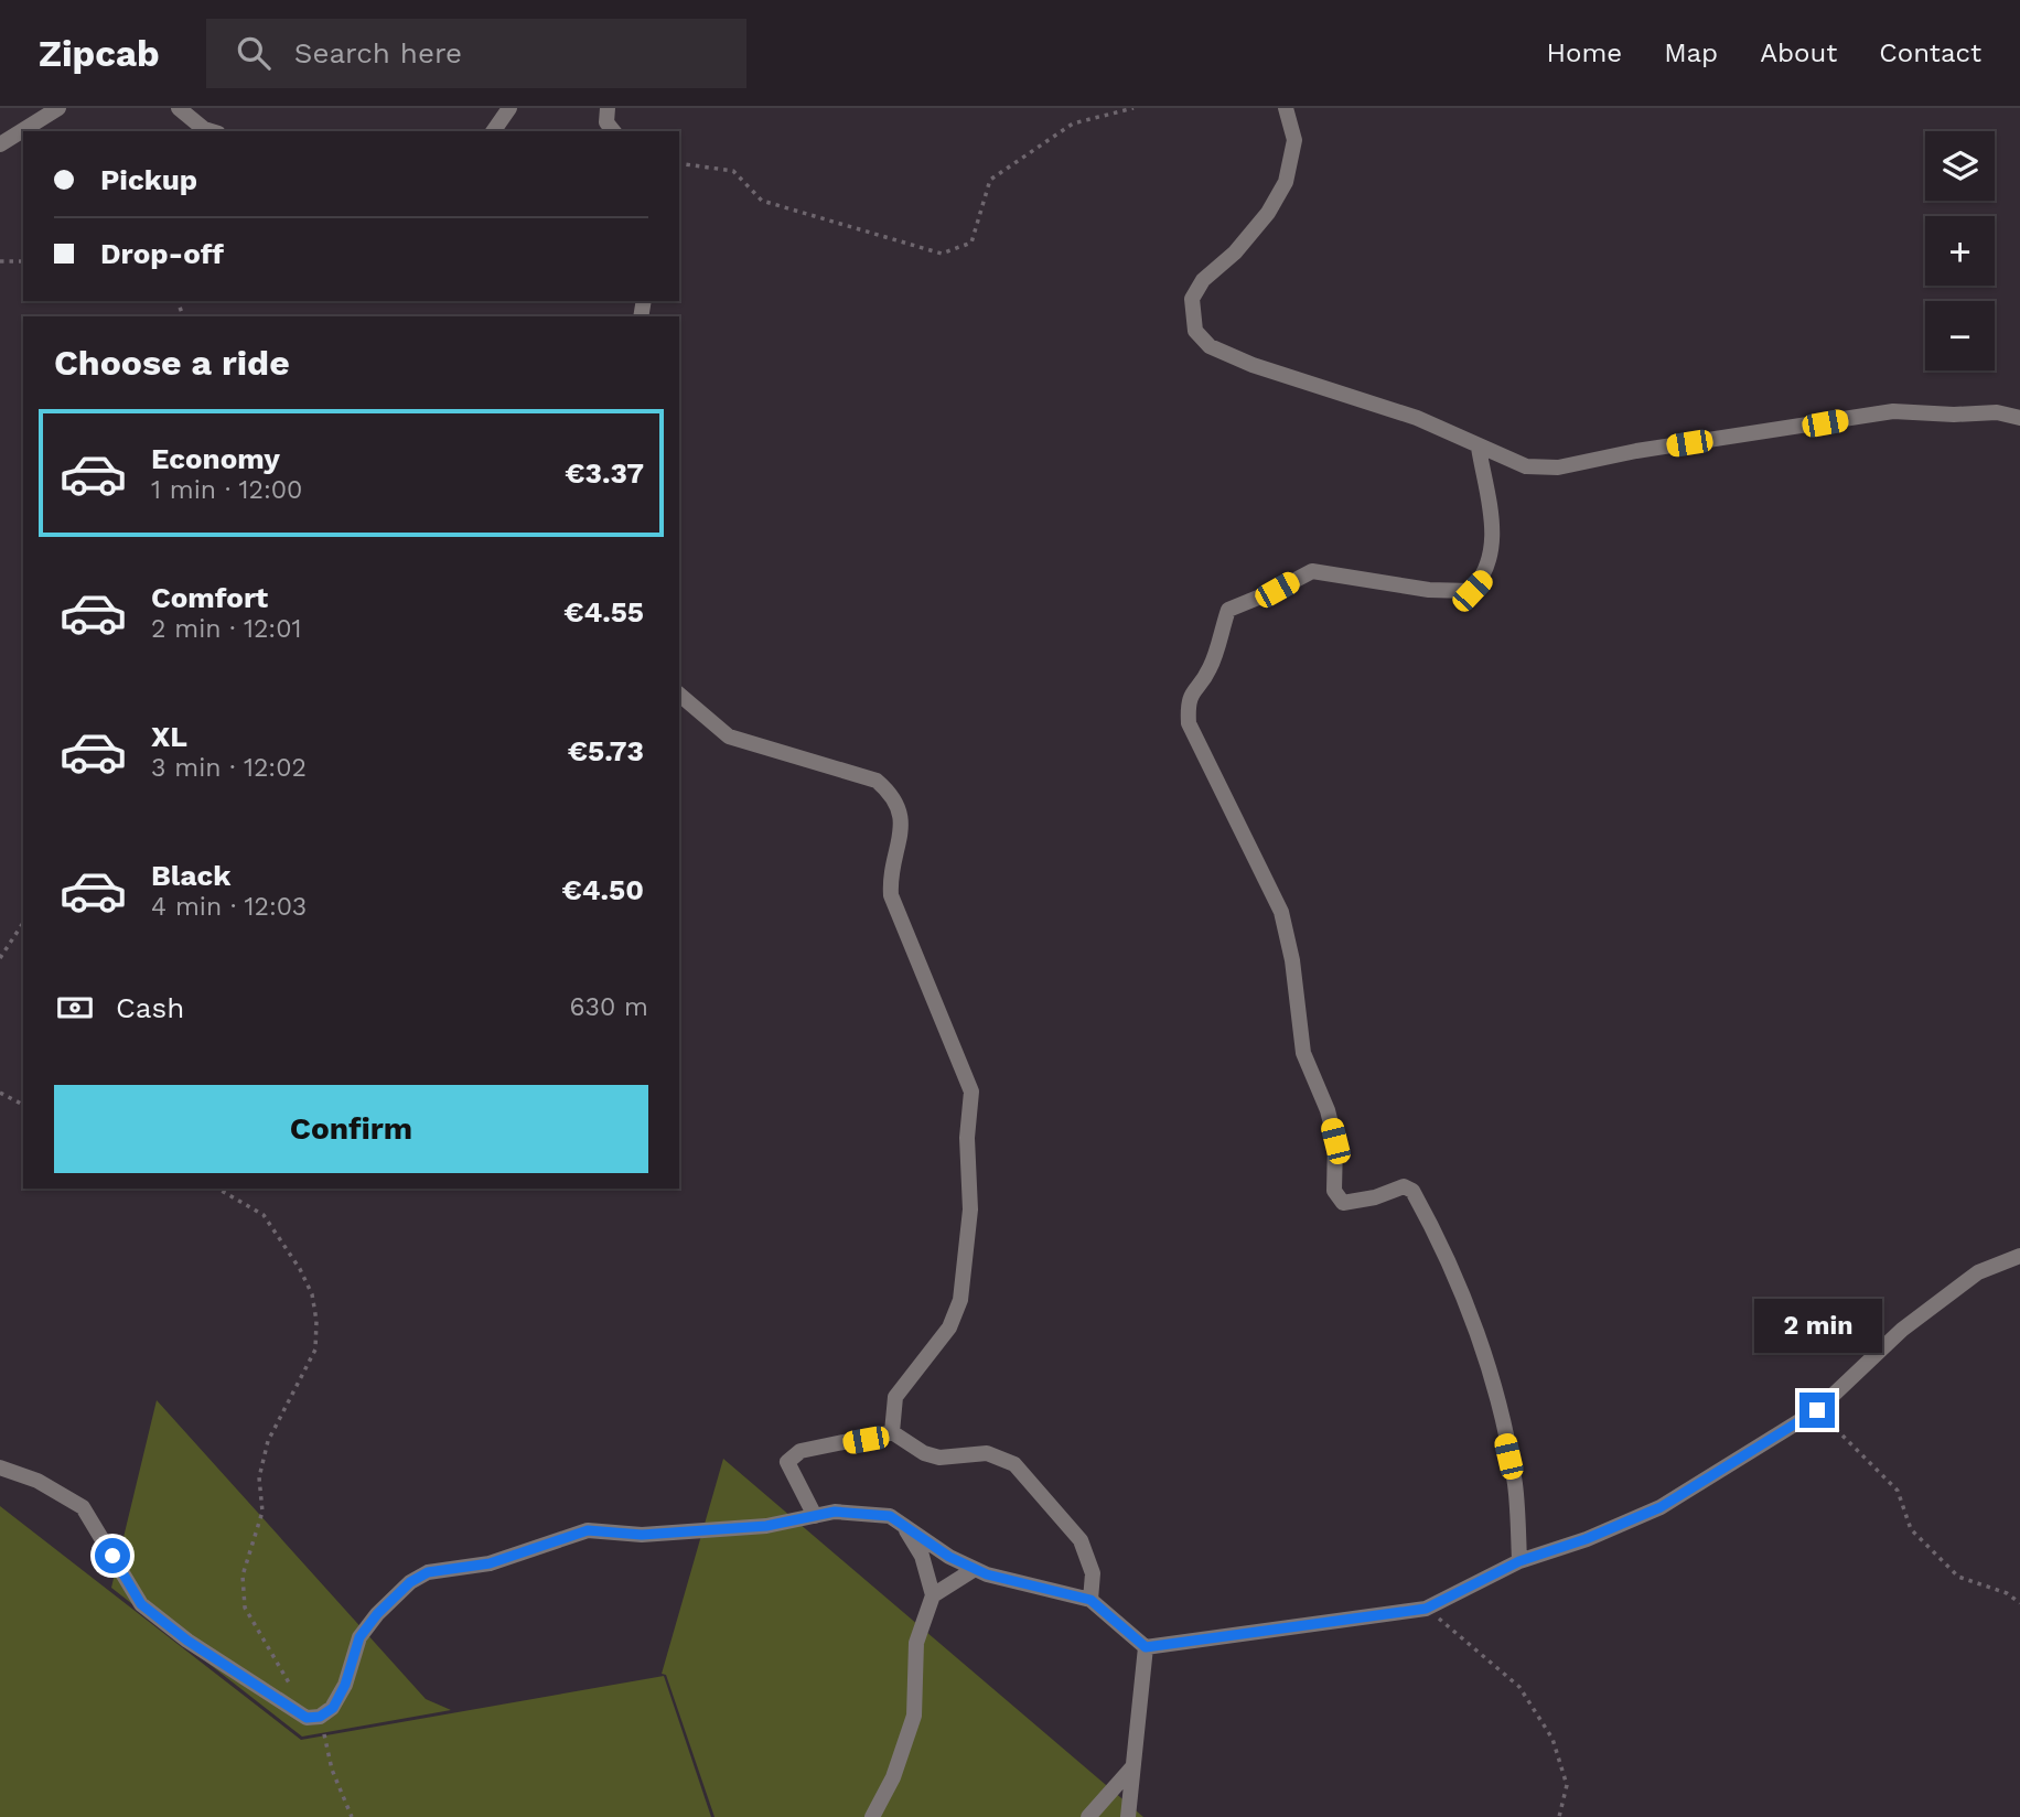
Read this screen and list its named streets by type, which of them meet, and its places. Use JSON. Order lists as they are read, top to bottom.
{
  "page": {
    "header": "Zipcab",
    "search": "Search here",
    "nav": [
      "Home",
      "Map",
      "About",
      "Contact"
    ],
    "map_buttons": ["+", "−"],
    "banner": ["Pickup", "Drop-off"],
    "heading": "Choose a ride",
    "list": [
      {
        "name": "Economy",
        "note": "1 min · 12:00",
        "value": "€3.37"
      },
      {
        "name": "Comfort",
        "note": "2 min · 12:01",
        "value": "€4.55"
      },
      {
        "name": "XL",
        "note": "3 min · 12:02",
        "value": "€5.73"
      },
      {
        "name": "Black",
        "note": "4 min · 12:03",
        "value": "€4.50"
      }
    ],
    "pay": ["Cash", "630 m"],
    "buttons": "Confirm",
    "bubble": "2 min"
  }
}
